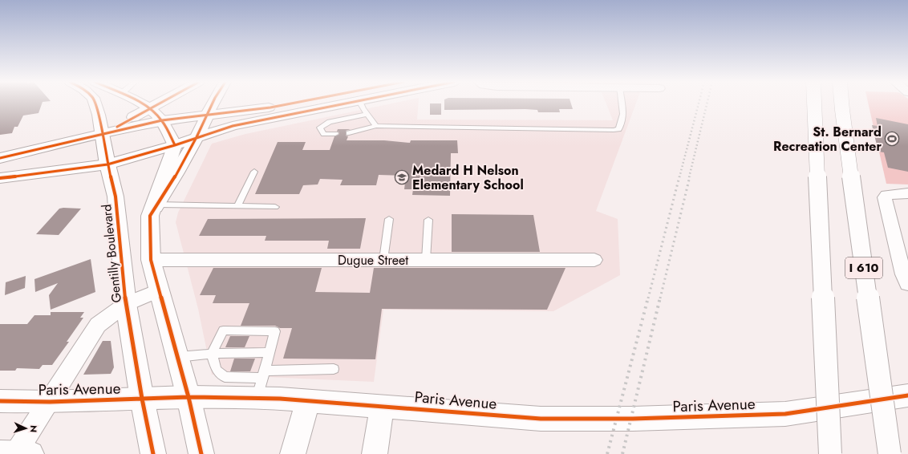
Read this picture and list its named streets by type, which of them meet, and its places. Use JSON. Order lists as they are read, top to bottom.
{
  "streets": {
    "main road": ["Gentilly Boulevard", "I 610", "Paris Avenue"],
    "street": ["Dugue Street"]
  },
  "crossings": [
    ["Gentilly Boulevard", "Paris Avenue"]
  ],
  "places": {
    "sports": ["St. Bernard Recreation Center"],
    "school or university": ["Medard H Nelson Elementary School"]
  },
  "north": "right"
}
